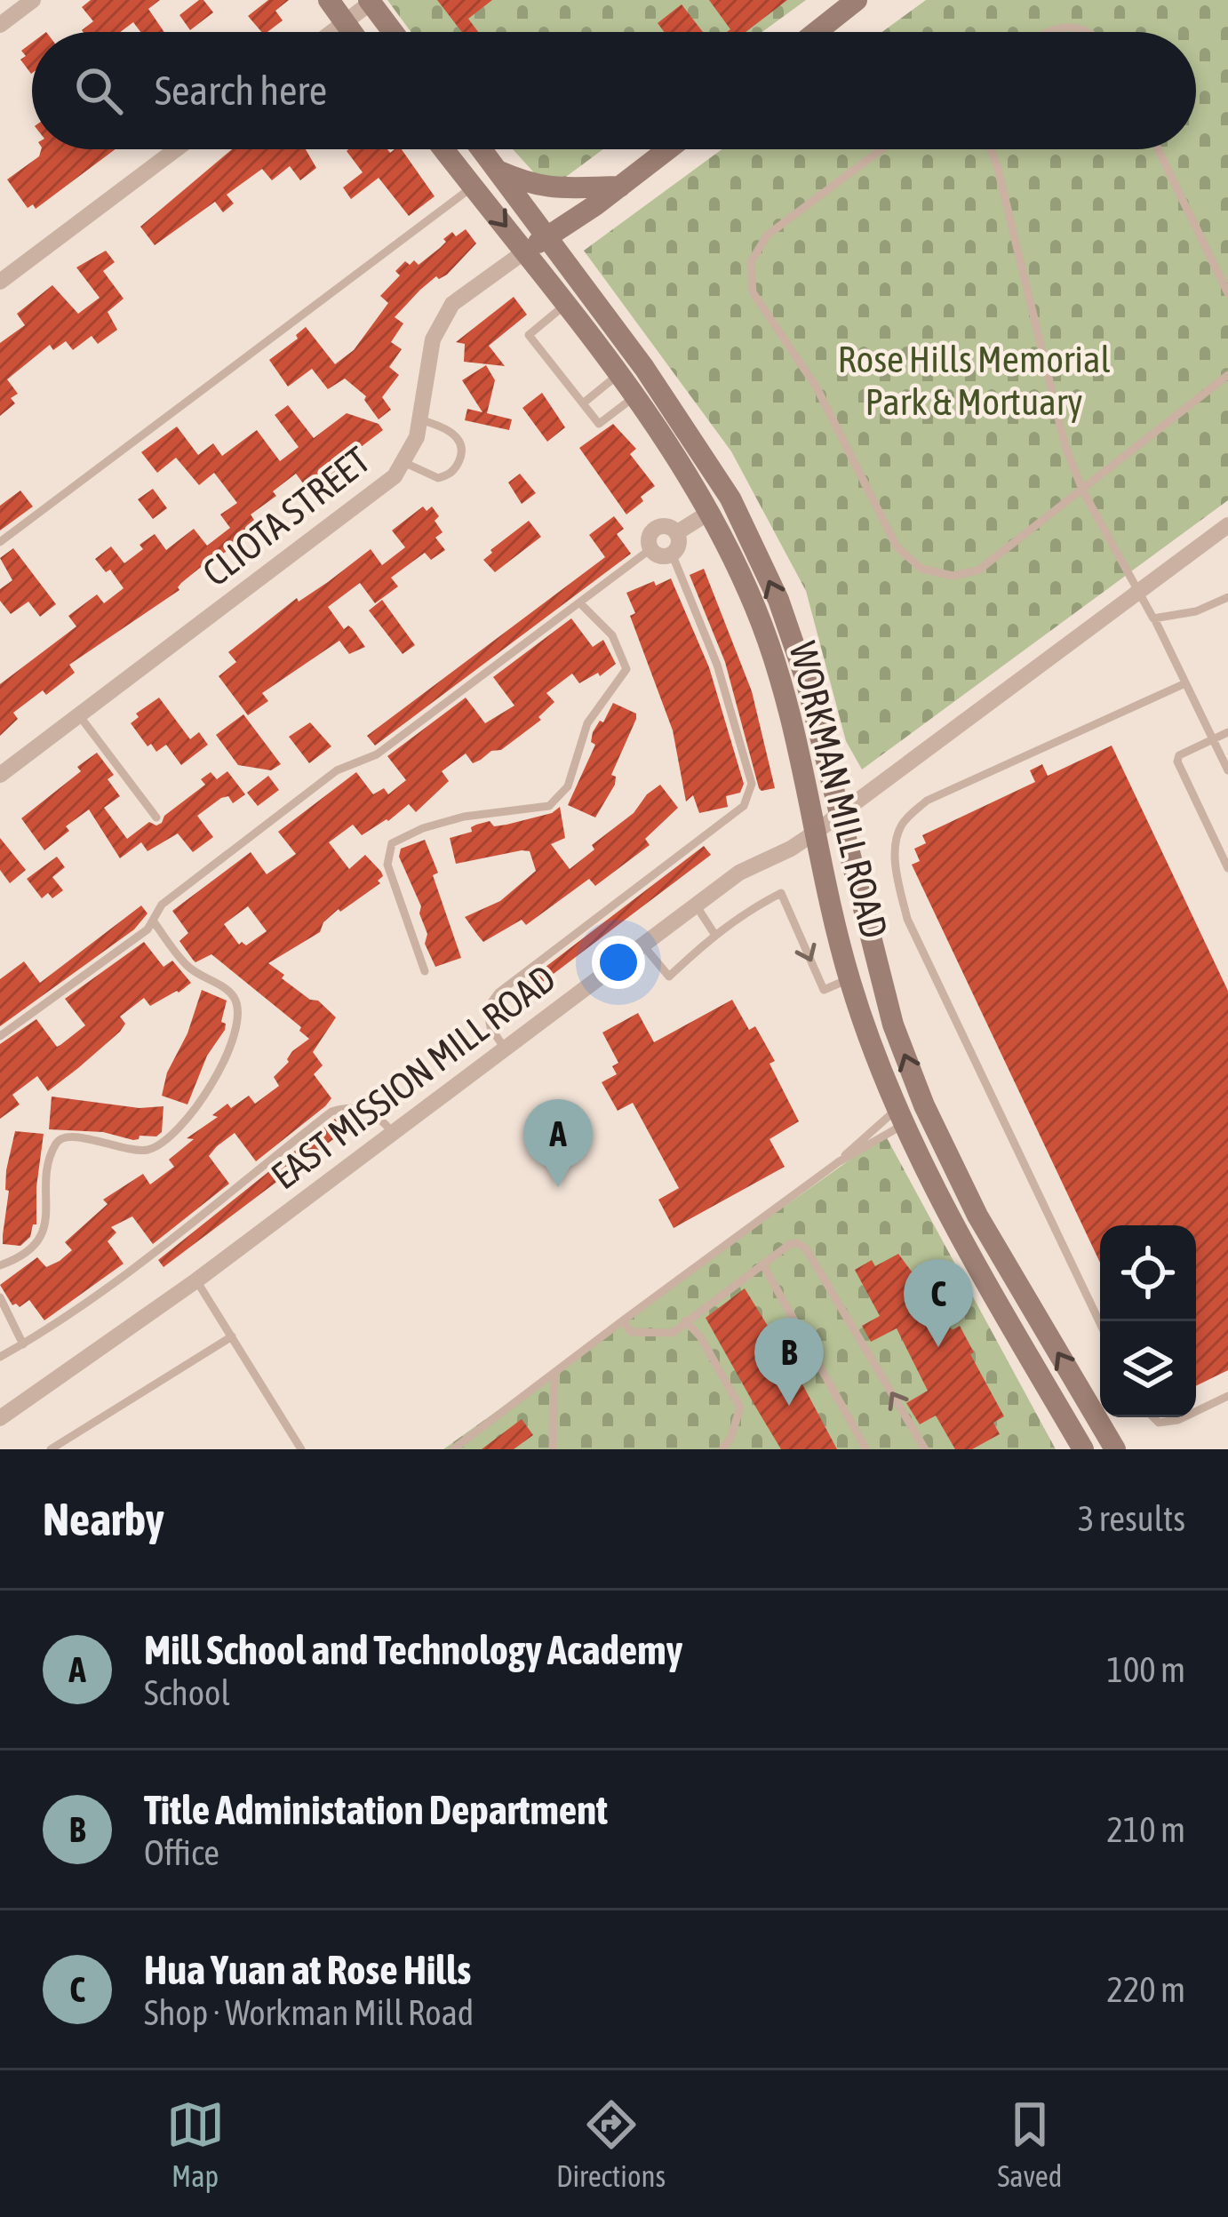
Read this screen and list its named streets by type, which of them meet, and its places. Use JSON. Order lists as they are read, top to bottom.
{
  "streets": {
    "main road": ["WORKMAN MILL ROAD"],
    "street": ["CLIOTA STREET", "EAST MISSION MILL ROAD"]
  },
  "crossings": [
    ["CLIOTA STREET", "WORKMAN MILL ROAD"],
    ["WORKMAN MILL ROAD", "EAST MISSION MILL ROAD"]
  ],
  "parks": ["Rose Hills Memorial Park & Mortuary"],
  "page": {
    "search": "Search here",
    "pins": ["A", "C", "B"],
    "heading": ["Nearby", "3 results"],
    "list": [
      {
        "mark": "A",
        "name": "Mill School and Technology Academy",
        "note": "School",
        "value": "100 m"
      },
      {
        "mark": "B",
        "name": "Title Administation Department",
        "note": "Office",
        "value": "210 m"
      },
      {
        "mark": "C",
        "name": "Hua Yuan at Rose Hills",
        "note": "Shop · Workman Mill Road",
        "value": "220 m"
      }
    ],
    "nav": ["Map", "Directions", "Saved"]
  }
}
